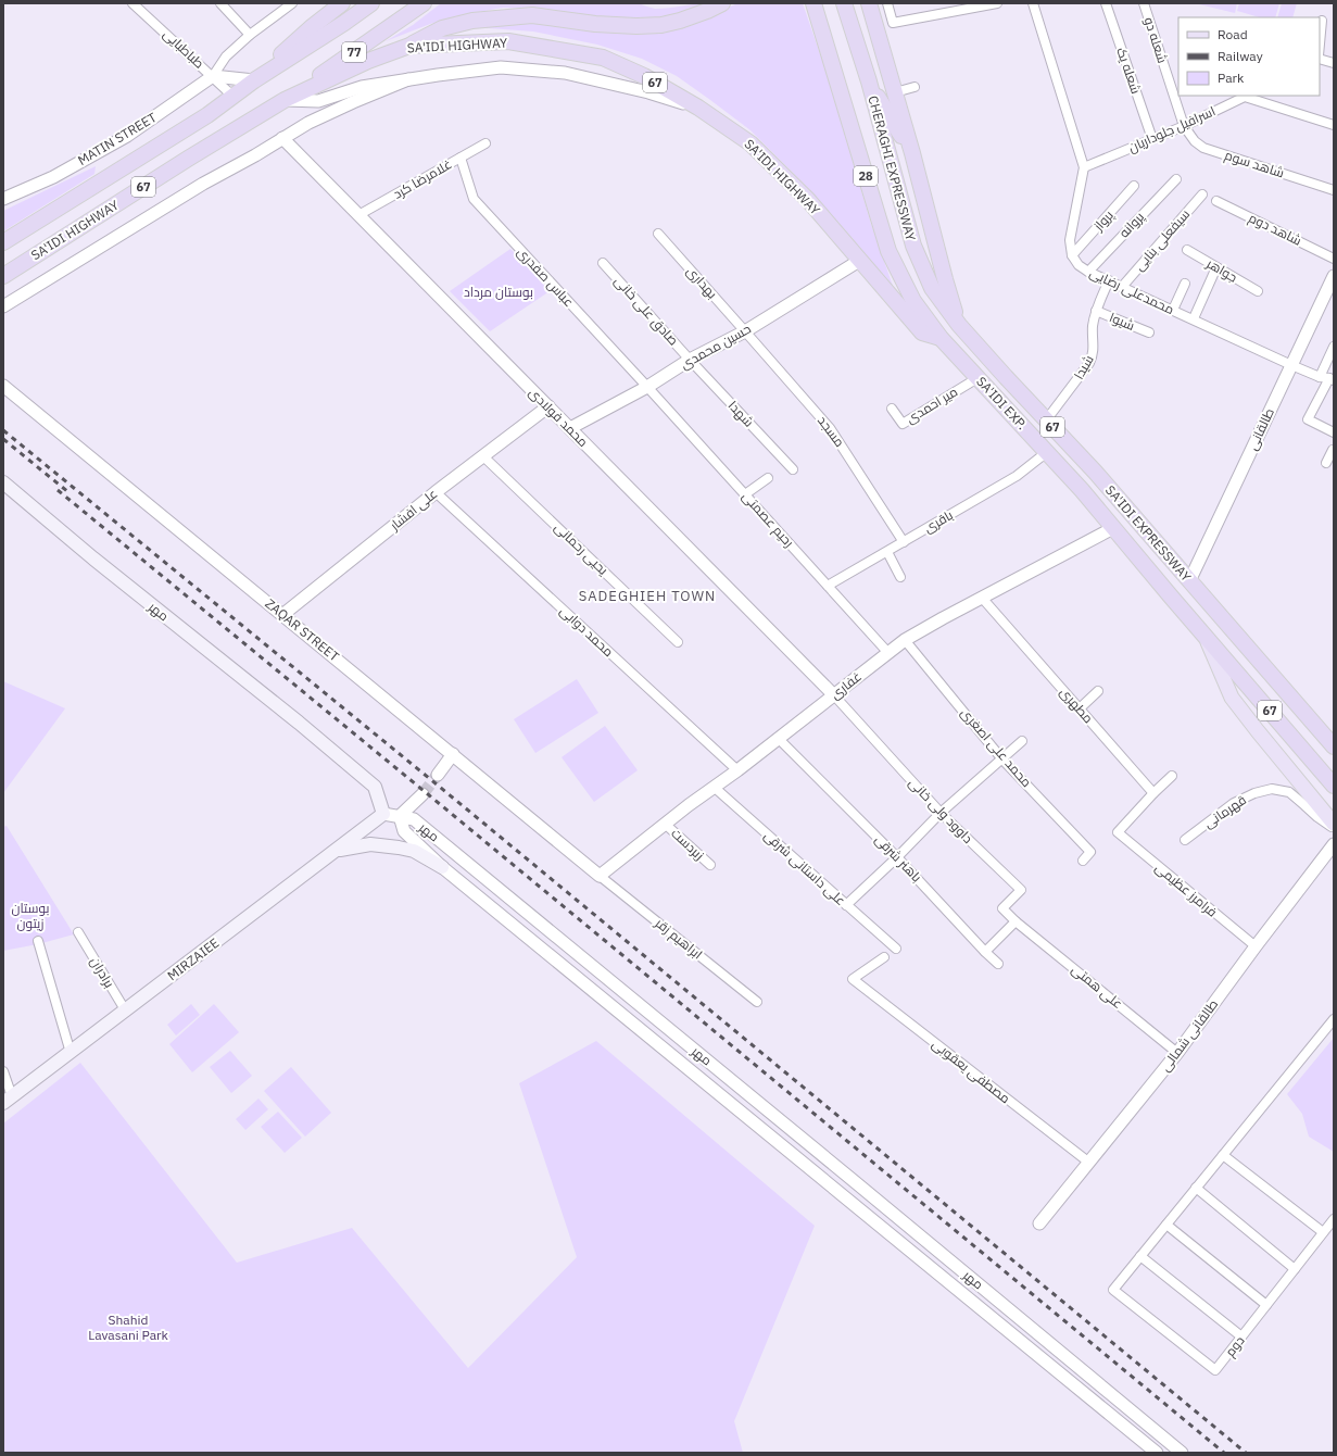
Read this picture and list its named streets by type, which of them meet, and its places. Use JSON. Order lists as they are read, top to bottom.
{
  "streets": {
    "highway": [
      "SA'IDI HIGHWAY",
      "77",
      "67",
      "CHERAGHI EXPRESSWAY",
      "28",
      "SA'IDI EXP.",
      "SA'IDI EXPRESSWAY"
    ],
    "main road": ["مهر", "MIRZAIEE"],
    "street": [
      "شعله دو",
      "طباطبایی",
      "شعله یک",
      "اسرافیل جلوداریان",
      "MATIN STREET",
      "شاهد سوم",
      "غلامرضا کرد",
      "پرواز",
      "پروانه",
      "شاهد دوم",
      "سیفعلی بنایی",
      "جواهر",
      "عباس صفدری",
      "بهداری",
      "محمدعلی رضایی",
      "صادق علی خانی",
      "شیوا",
      "حسین محمدی",
      "شیدا",
      "میر احمدی",
      "شهدا",
      "محمد فولادی",
      "طالقانی",
      "مسجد",
      "علی افشار",
      "رحیم عصمتی",
      "باقری",
      "یحیی رحمانی",
      "ZAQAR STREET",
      "محمد دوابی",
      "غفاری",
      "مطهری",
      "محمد علی اصغری",
      "داوود ولی خانی",
      "قهرمانی",
      "زبردست",
      "باهنر شرقی",
      "علی داستانی شرقی",
      "فرامرز عظیمی",
      "ابراهیم زقر",
      "برادران",
      "علی همتی",
      "طالقانی شمالی",
      "مصطفی یعقوبی",
      "دوم"
    ]
  },
  "crossings": [
    ["شعله دو", "اسرافیل جلوداریان"],
    ["شعله دو", "شاهد سوم"],
    ["SA'IDI HIGHWAY", "77"],
    ["SA'IDI HIGHWAY", "CHERAGHI EXPRESSWAY"],
    ["SA'IDI HIGHWAY", "حسین محمدی"],
    ["SA'IDI HIGHWAY", "SA'IDI EXP."],
    ["طباطبایی", "67"],
    ["طباطبایی", "MATIN STREET"],
    ["77", "67"],
    ["شعله یک", "اسرافیل جلوداریان"],
    ["اسرافیل جلوداریان", "شاهد سوم"],
    ["CHERAGHI EXPRESSWAY", "SA'IDI EXP."],
    ["CHERAGHI EXPRESSWAY", "SA'IDI EXPRESSWAY"],
    ["غلامرضا کرد", "عباس صفدری"],
    ["غلامرضا کرد", "محمد فولادی"],
    ["پرواز", "محمدعلی رضایی"],
    ["پروانه", "محمدعلی رضایی"],
    ["سیفعلی بنایی", "محمدعلی رضایی"],
    ["عباس صفدری", "حسین محمدی"],
    ["عباس صفدری", "رحیم عصمتی"],
    ["بهداری", "حسین محمدی"],
    ["بهداری", "مسجد"],
    ["محمدعلی رضایی", "شیدا"],
    ["محمدعلی رضایی", "طالقانی"],
    ["صادق علی خانی", "حسین محمدی"],
    ["صادق علی خانی", "شهدا"],
    ["شیوا", "شیدا"],
    ["حسین محمدی", "شهدا"],
    ["حسین محمدی", "محمد فولادی"],
    ["حسین محمدی", "مسجد"],
    ["حسین محمدی", "رحیم عصمتی"],
    ["شیدا", "SA'IDI EXPRESSWAY"],
    ["SA'IDI EXP.", "میر احمدی"],
    ["SA'IDI EXP.", "باقری"],
    ["SA'IDI EXP.", "SA'IDI EXPRESSWAY"],
    ["SA'IDI EXP.", "غفاری"],
    ["محمد فولادی", "علی افشار"],
    ["محمد فولادی", "غفاری"],
    ["محمد فولادی", "داوود ولی خانی"],
    ["طالقانی", "SA'IDI EXPRESSWAY"],
    ["مسجد", "باقری"],
    ["علی افشار", "یحیی رحمانی"],
    ["علی افشار", "ZAQAR STREET"],
    ["علی افشار", "محمد دوابی"],
    ["رحیم عصمتی", "باقری"],
    ["رحیم عصمتی", "غفاری"],
    ["SA'IDI EXPRESSWAY", "غفاری"],
    ["مهر", "MIRZAIEE"],
    ["ZAQAR STREET", "غفاری"],
    ["ZAQAR STREET", "ابراهیم زقر"],
    ["محمد دوابی", "غفاری"],
    ["غفاری", "مطهری"],
    ["غفاری", "محمد علی اصغری"],
    ["غفاری", "داوود ولی خانی"],
    ["غفاری", "زبردست"],
    ["غفاری", "باهنر شرقی"],
    ["غفاری", "علی داستانی شرقی"],
    ["غفاری", "ابراهیم زقر"],
    ["مطهری", "فرامرز عظیمی"],
    ["داوود ولی خانی", "علی همتی"],
    ["فرامرز عظیمی", "طالقانی شمالی"],
    ["MIRZAIEE", "برادران"],
    ["علی همتی", "طالقانی شمالی"],
    ["طالقانی شمالی", "مصطفی یعقوبی"]
  ],
  "districts": ["SADEGHIEH TOWN"],
  "parks": ["بوستان مرداد", "بوستان زیتون", "Shahid Lavasani Park"],
  "legend": ["Road", "Railway", "Park"]
}
